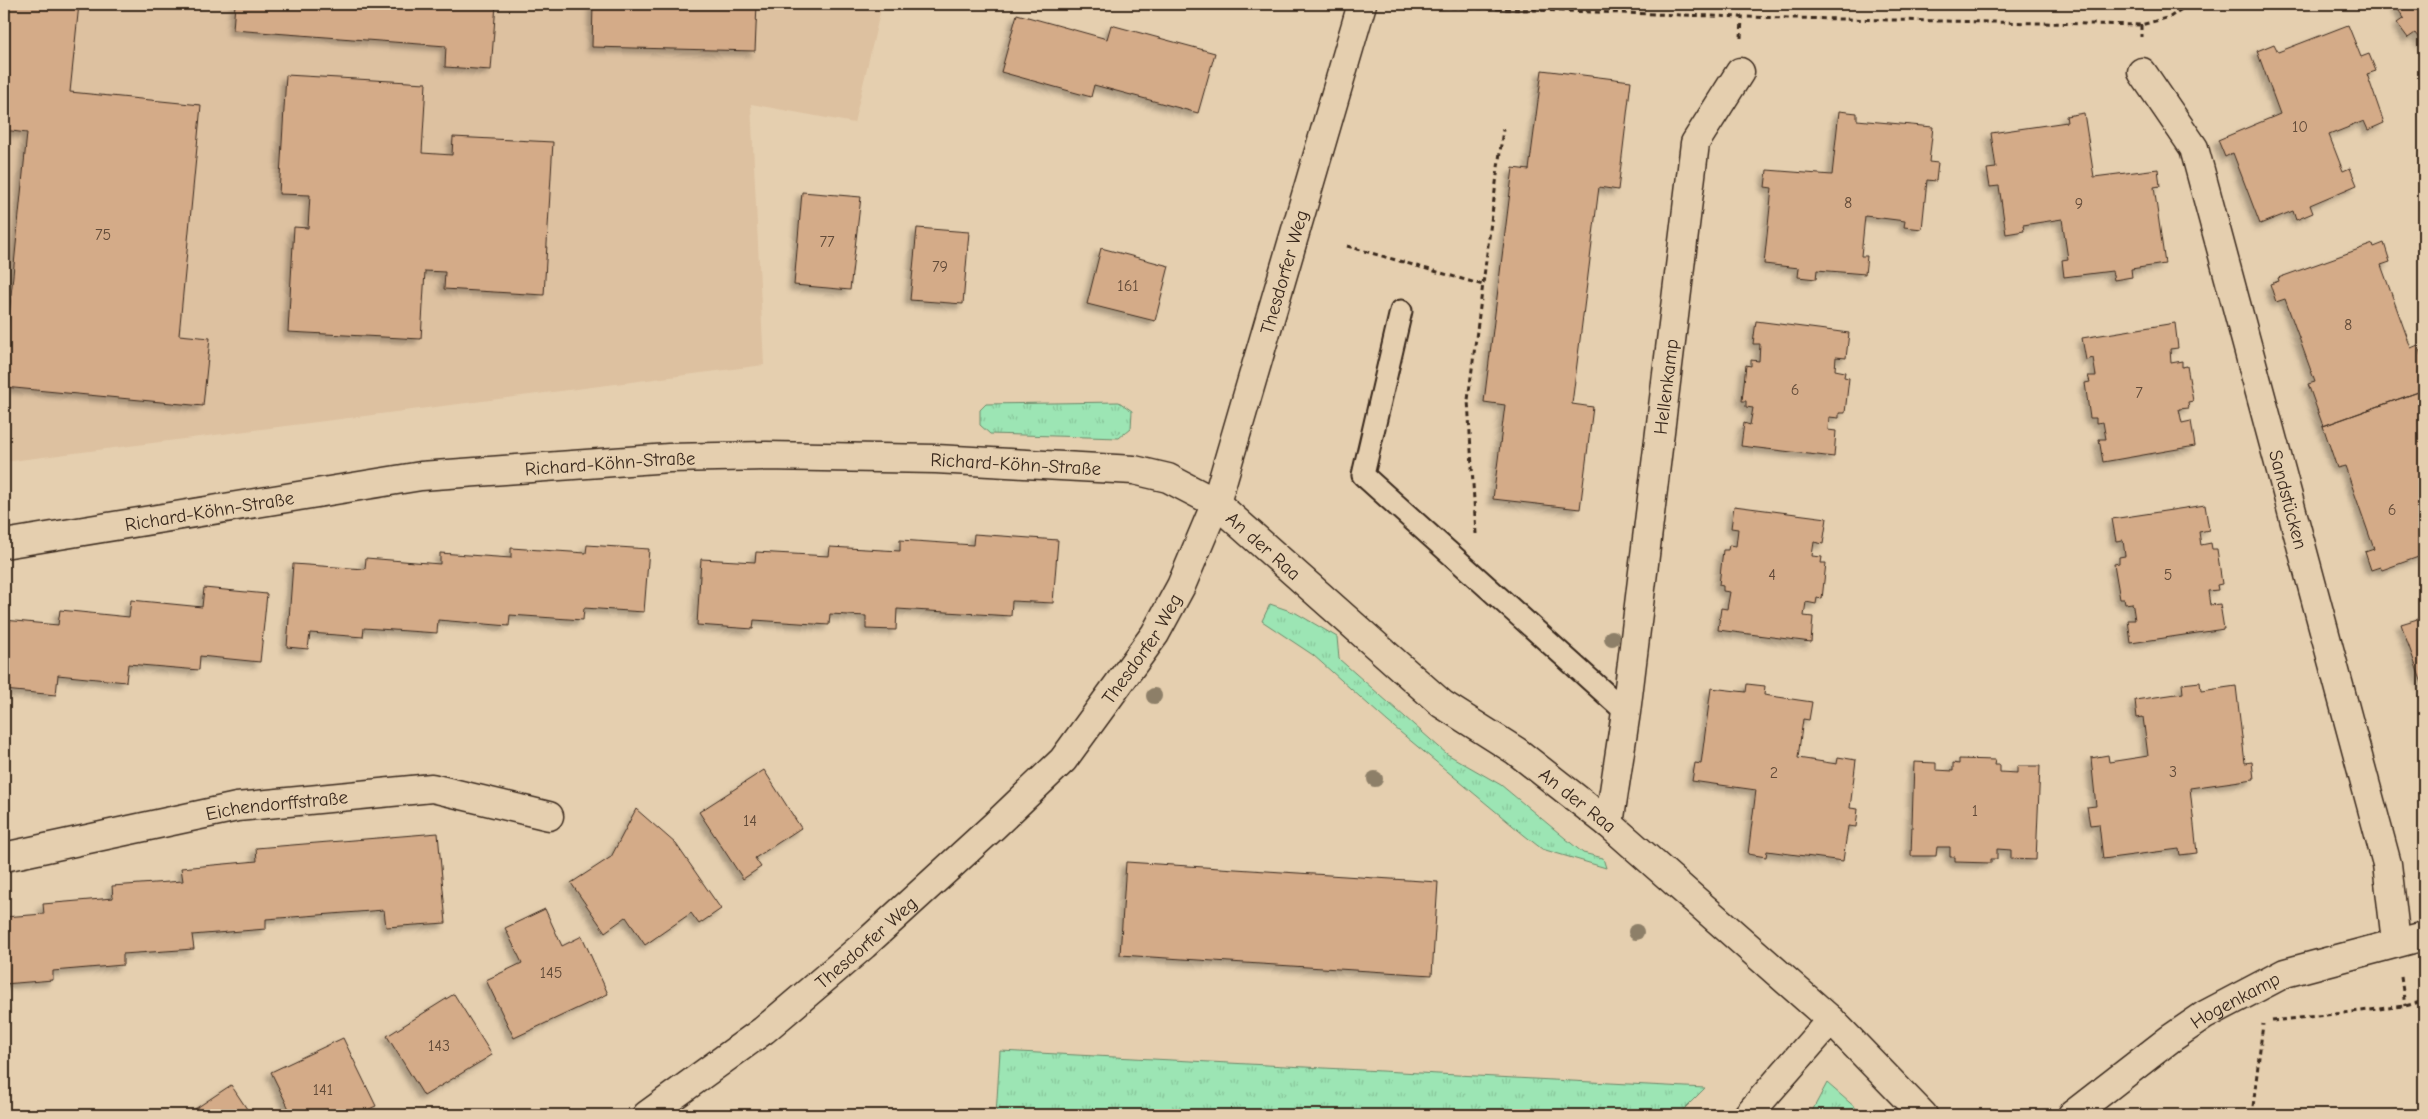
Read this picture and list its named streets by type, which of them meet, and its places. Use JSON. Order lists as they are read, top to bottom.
{
  "streets": {
    "street": [
      "Thesdorfer Weg",
      "Hellenkamp",
      "Richard-Köhn-Straße",
      "Sandstücken",
      "An der Raa",
      "Eichendorffstraße",
      "Hogenkamp"
    ]
  },
  "crossings": [
    ["Thesdorfer Weg", "Richard-Köhn-Straße"],
    ["Thesdorfer Weg", "An der Raa"],
    ["Hellenkamp", "An der Raa"],
    ["Richard-Köhn-Straße", "An der Raa"],
    ["Sandstücken", "Hogenkamp"]
  ],
  "house_numbers": [
    "10",
    "8",
    "9",
    "75",
    "77",
    "79",
    "161",
    "8",
    "6",
    "7",
    "6",
    "4",
    "5",
    "3",
    "2",
    "1",
    "14",
    "145",
    "143",
    "141"
  ]
}
